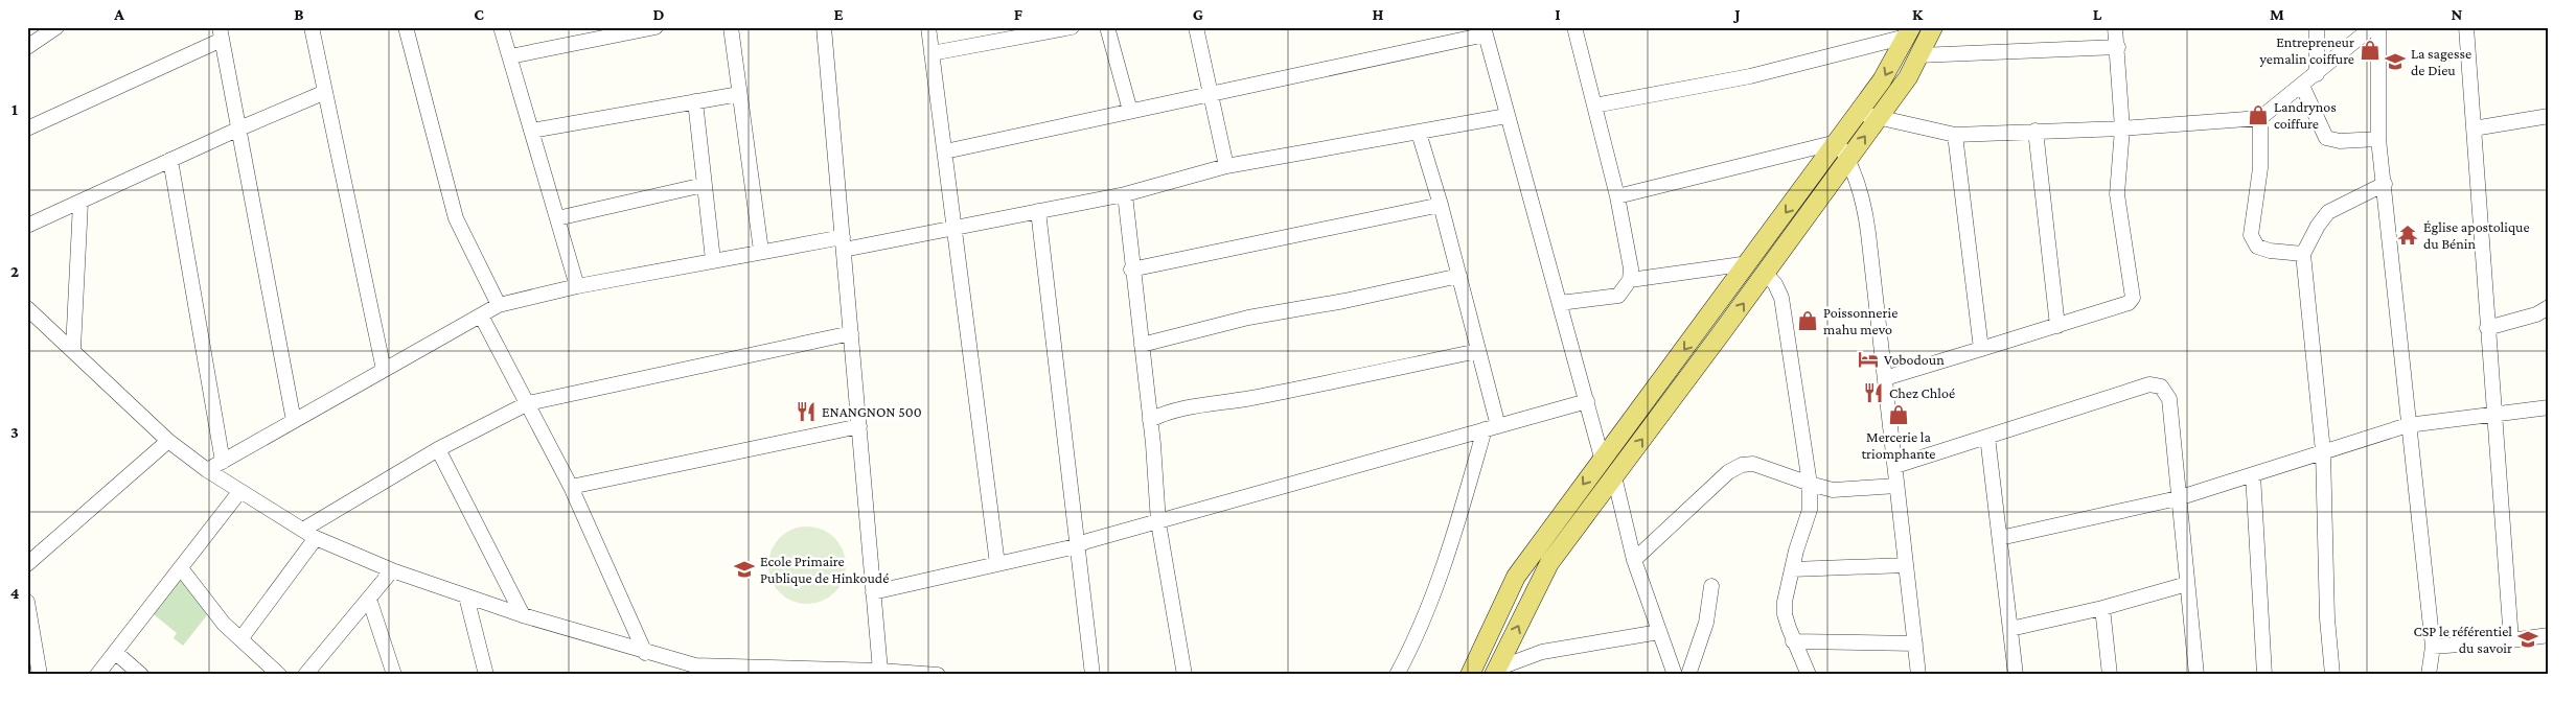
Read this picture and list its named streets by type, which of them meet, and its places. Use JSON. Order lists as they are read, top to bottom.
{
  "places": {
    "shop": [
      "Entrepreneur yemalin coiffure",
      "Landrynos coiffure",
      "Poissonnerie mahu mevo",
      "Mercerie la triomphante"
    ],
    "school or university": ["La sagesse de Dieu", "Ecole Primaire Publique de Hinkoudé", "CSP le référentiel du savoir"],
    "temple": ["Église apostolique du Bénin"],
    "hotel": ["Vobodoun"],
    "restaurant": ["Chez Chloé", "ENANGNON 500"]
  },
  "grid": {
    "columns": [
      "A",
      "B",
      "C",
      "D",
      "E",
      "F",
      "G",
      "H",
      "I",
      "J",
      "K",
      "L",
      "M",
      "N"
    ],
    "rows": [
      "1",
      "2",
      "3",
      "4"
    ]
  }
}
